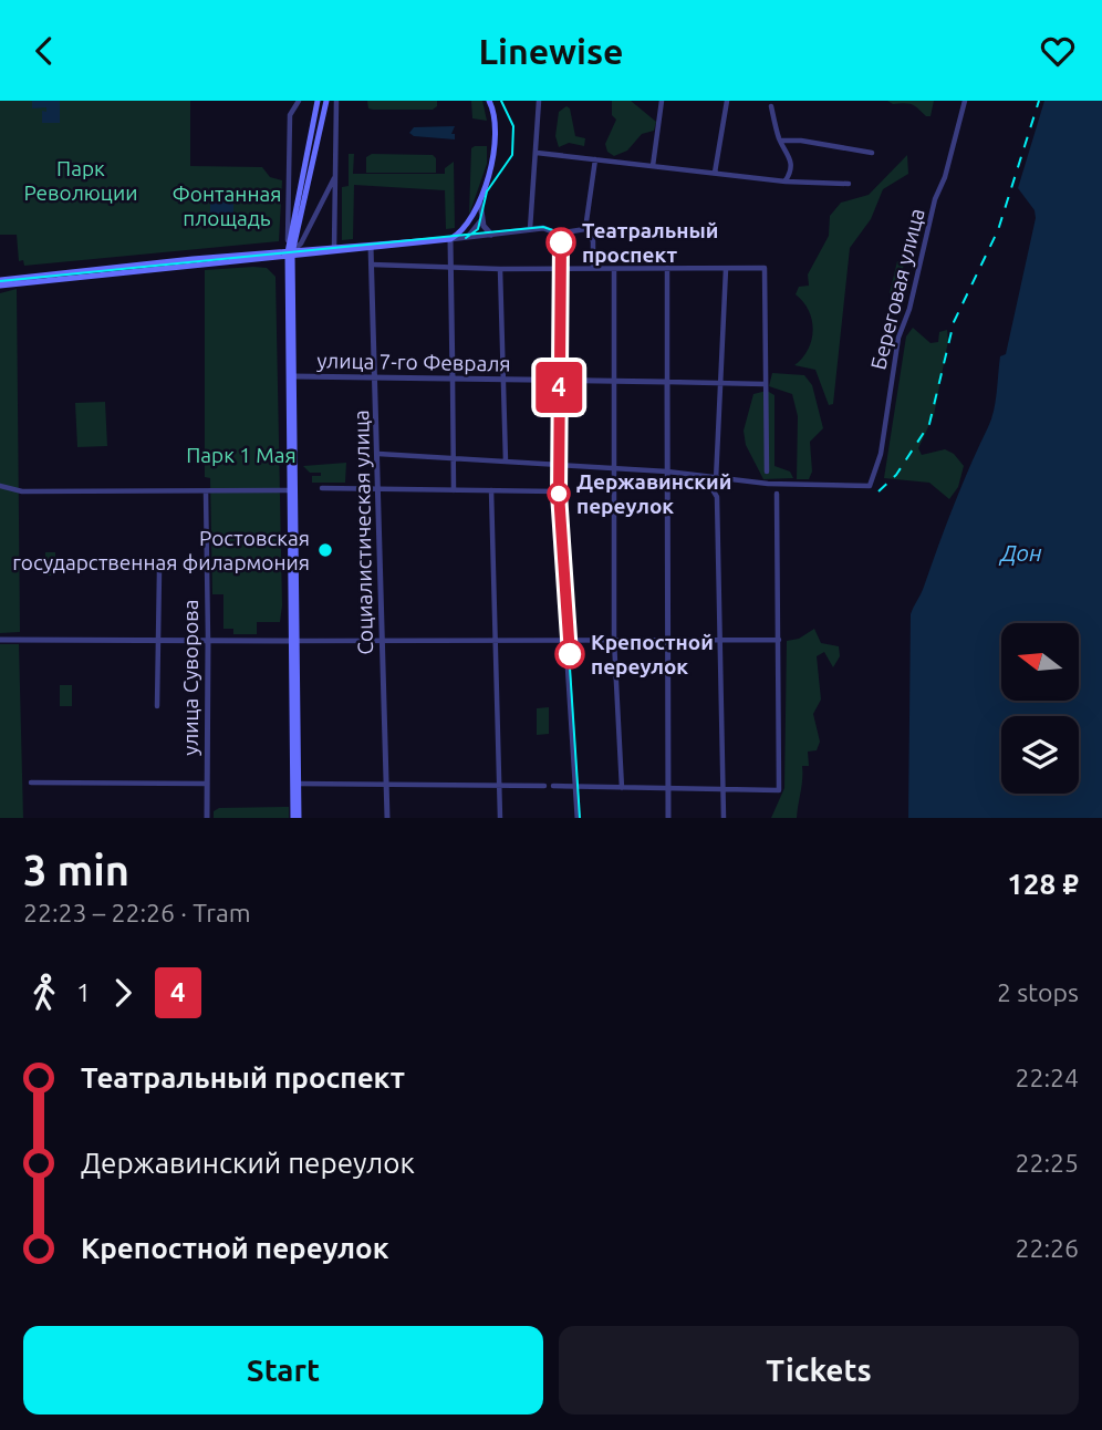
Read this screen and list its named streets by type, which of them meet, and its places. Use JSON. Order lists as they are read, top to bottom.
{
  "streets": {
    "street": [
      "Береговая улица",
      "улица 7-го Февраля",
      "Социалистическая улица",
      "улица Суворова"
    ]
  },
  "crossings": [
    ["улица 7-го Февраля", "Социалистическая улица"]
  ],
  "water": ["Дон"],
  "parks": ["Парк Революции", "Фонтанная площадь", "Парк 1 Мая"],
  "places": [
    "Театральный проспект",
    "Державинский переулок",
    "Ростовская государственная филармония",
    "Крепостной переулок"
  ],
  "lines": ["tram line 4"],
  "north": "left",
  "page": {
    "header": "Linewise",
    "on_map": "4",
    "heading": ["3 min", "22:23 – 22:26 · Tram", "128 ₽"],
    "legs": ["1", "4", "2 stops"],
    "list": [
      {
        "name": "Театральный проспект",
        "value": "22:24"
      },
      {
        "name": "Державинский переулок",
        "value": "22:25"
      },
      {
        "name": "Крепостной переулок",
        "value": "22:26"
      }
    ],
    "buttons": ["Start", "Tickets"]
  }
}
